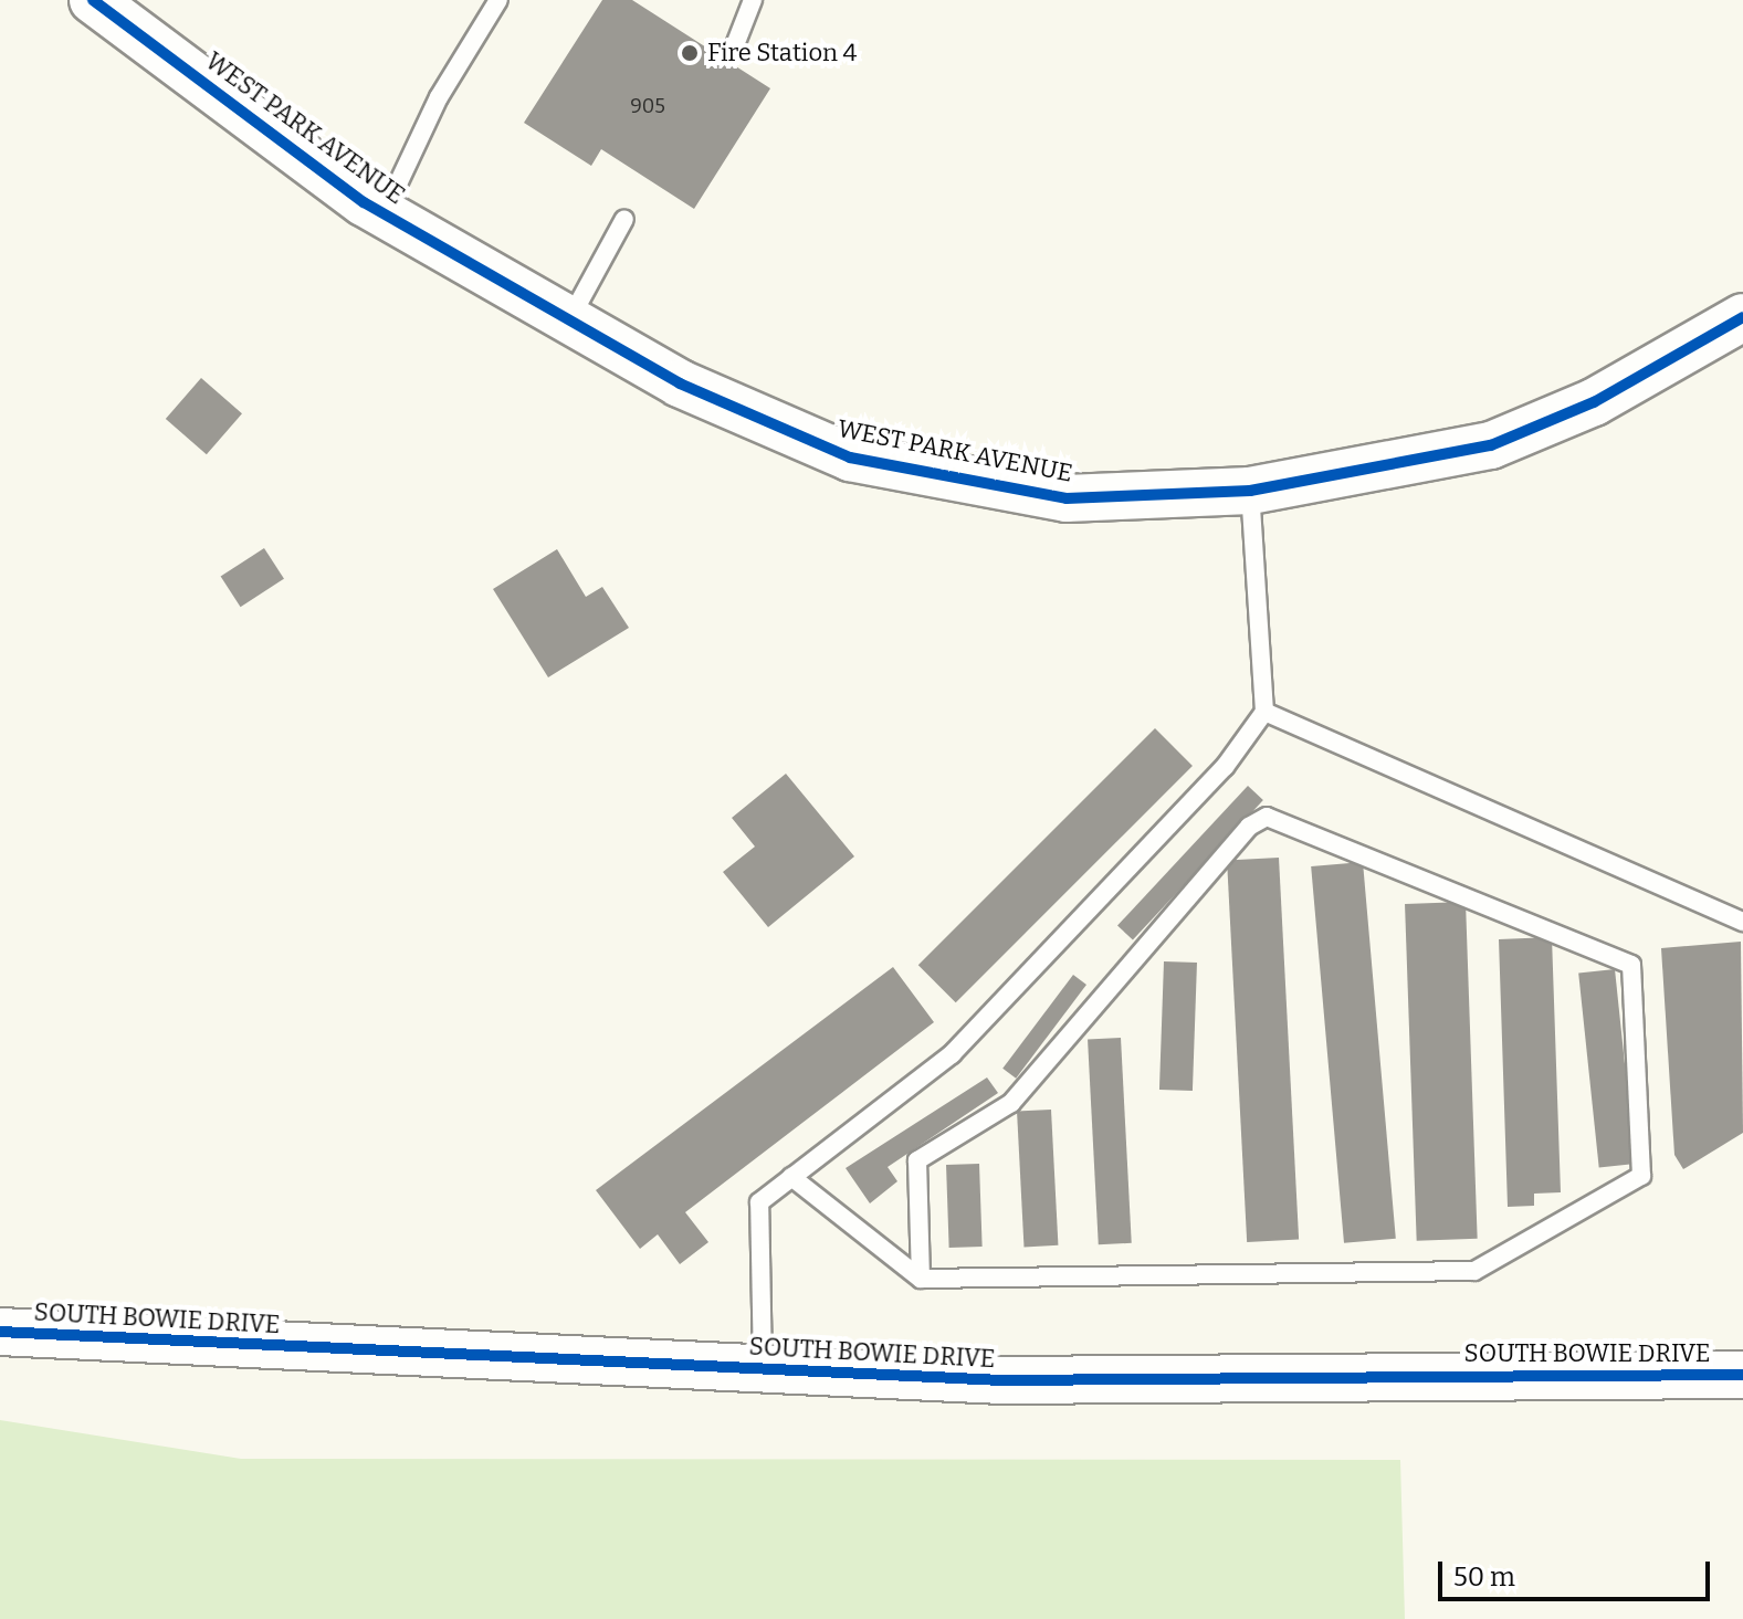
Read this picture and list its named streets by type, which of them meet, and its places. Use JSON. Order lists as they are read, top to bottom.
{
  "streets": {
    "street": ["WEST PARK AVENUE", "SOUTH BOWIE DRIVE"]
  },
  "places": ["Fire Station 4"],
  "house_numbers": ["905"],
  "scale_bar": "50 m"
}
